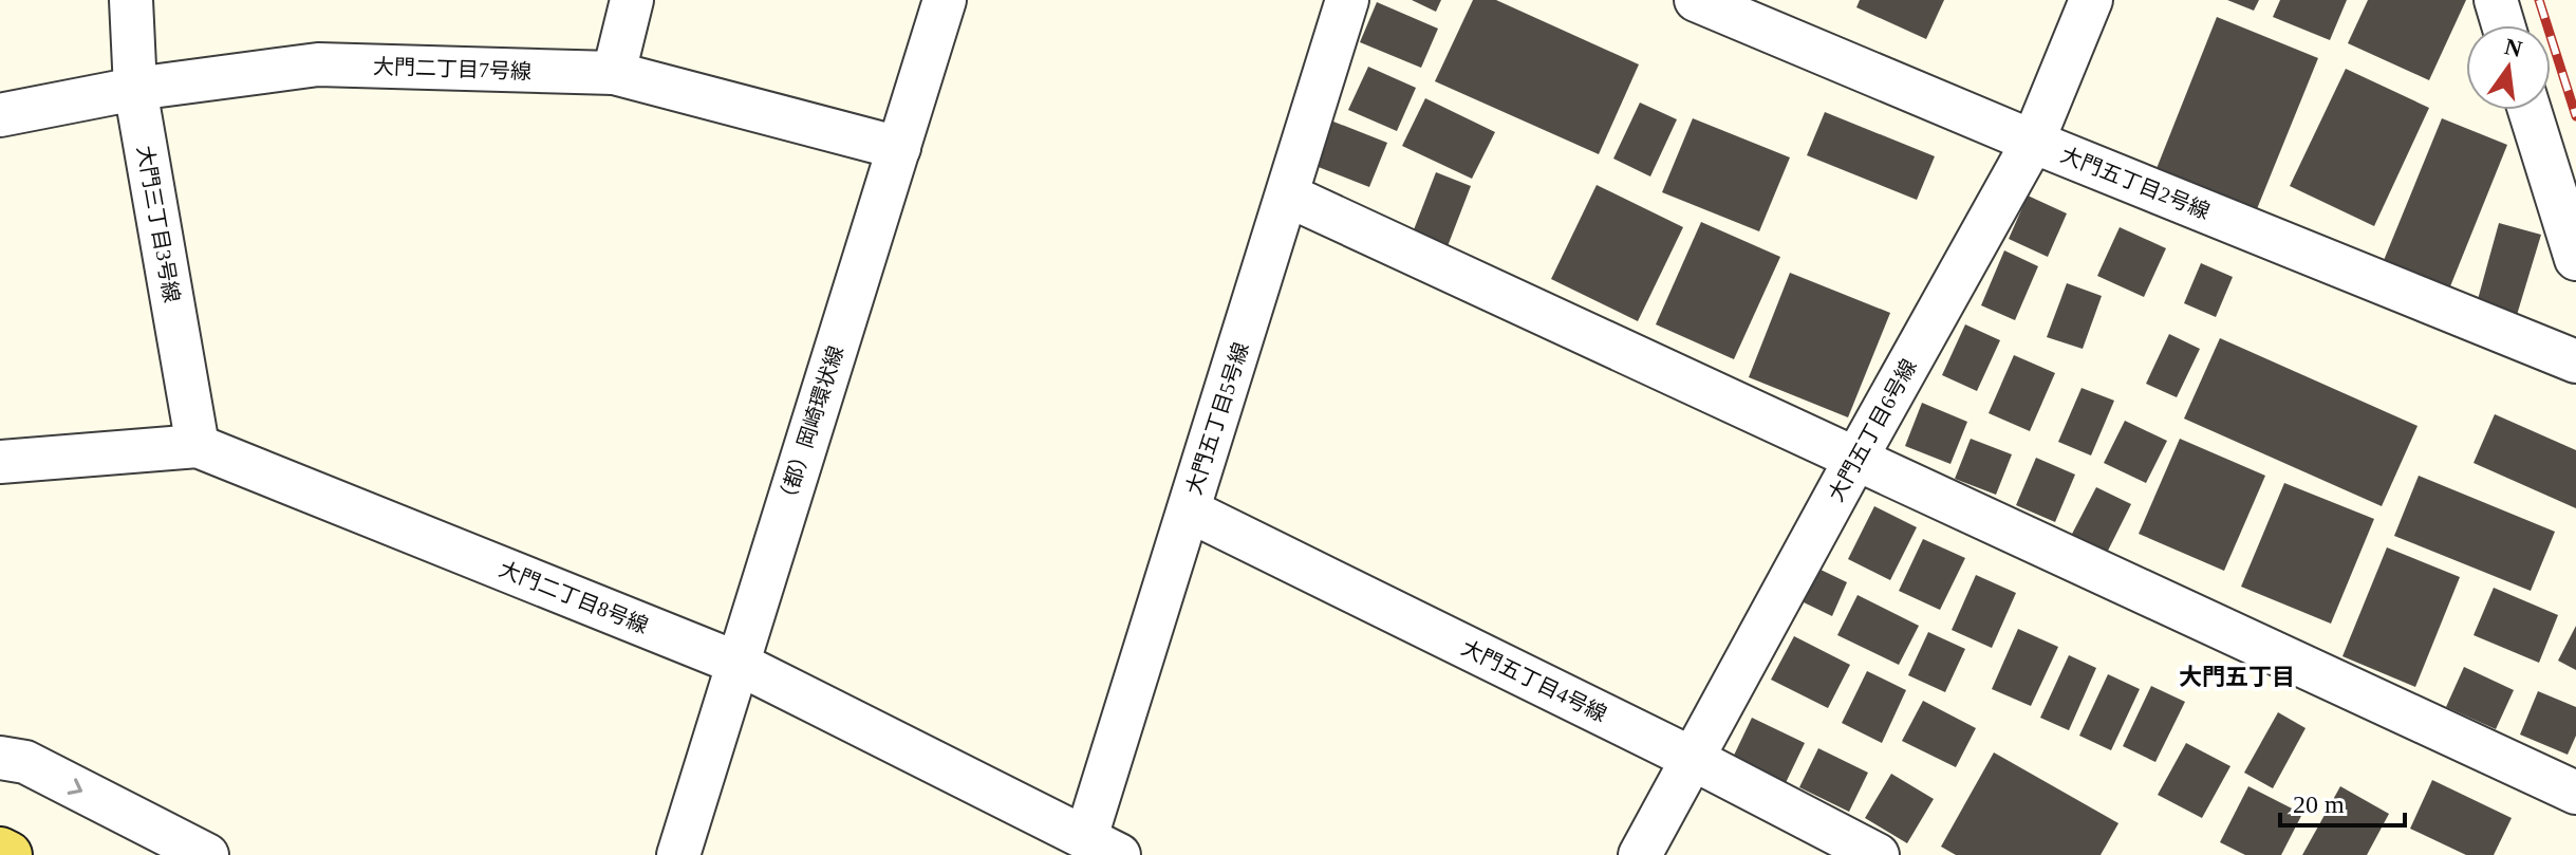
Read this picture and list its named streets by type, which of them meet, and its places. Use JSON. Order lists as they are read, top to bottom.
{
  "streets": {
    "street": [
      "大門二丁目7号線",
      "大門五丁目2号線",
      "大門三丁目3号線",
      "大門五丁目5号線",
      "（都）岡崎環状線",
      "大門五丁目6号線",
      "大門二丁目8号線",
      "大門五丁目4号線"
    ]
  },
  "crossings": [
    ["大門二丁目7号線", "大門三丁目3号線"],
    ["大門二丁目7号線", "（都）岡崎環状線"],
    ["大門五丁目2号線", "大門五丁目6号線"],
    ["大門三丁目3号線", "大門二丁目8号線"],
    ["大門五丁目5号線", "大門二丁目8号線"],
    ["大門五丁目5号線", "大門五丁目4号線"],
    ["（都）岡崎環状線", "大門二丁目8号線"],
    ["大門五丁目6号線", "大門五丁目4号線"]
  ],
  "districts": ["大門五丁目"],
  "scale_bar": "20 m",
  "north": "top"
}
